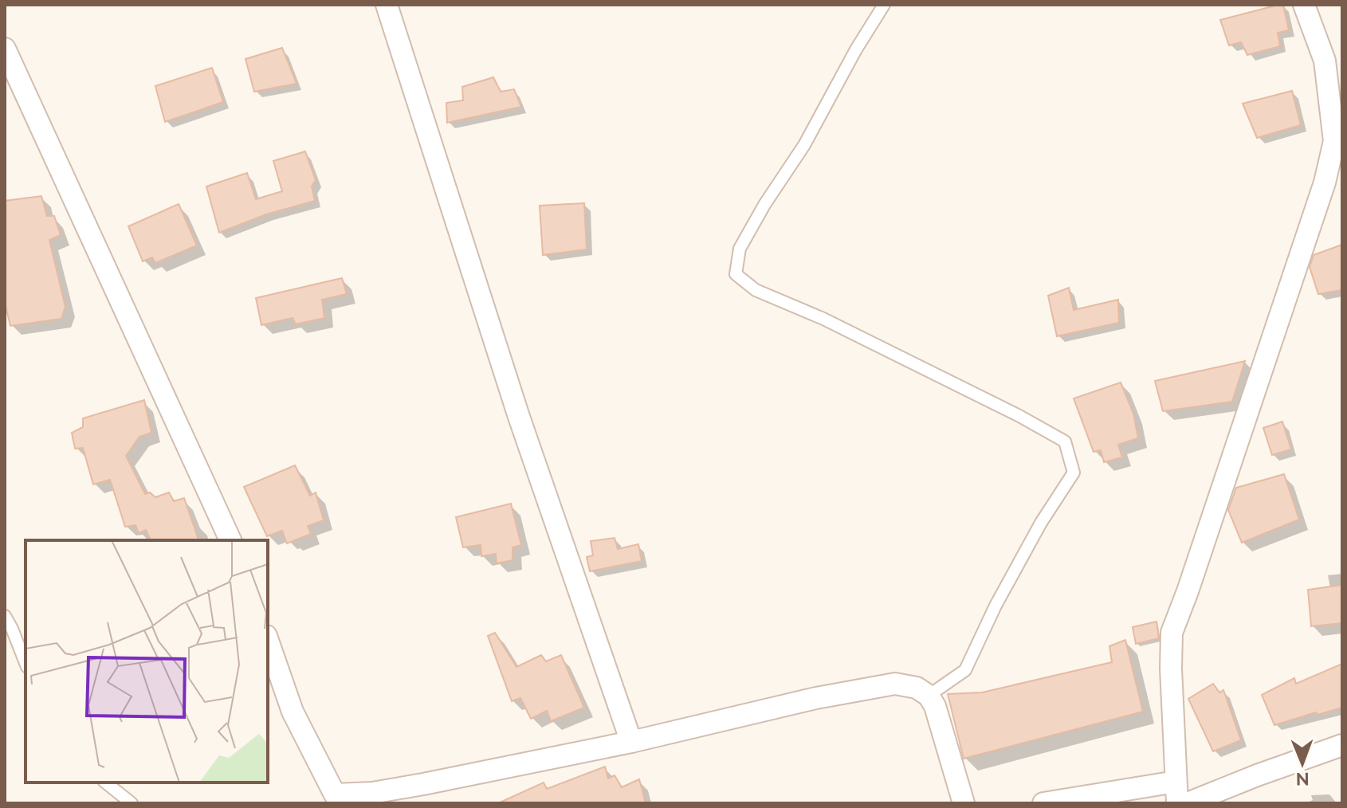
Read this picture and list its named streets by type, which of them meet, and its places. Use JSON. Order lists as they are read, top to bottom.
{
  "north": "bottom"
}
